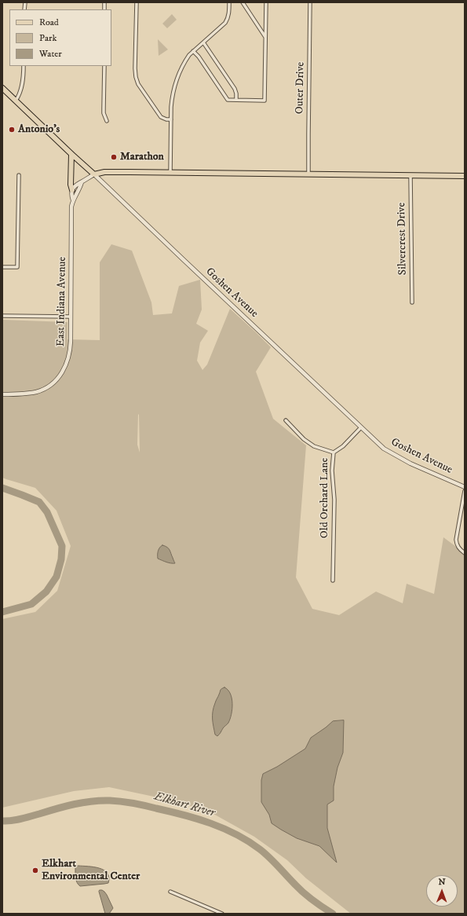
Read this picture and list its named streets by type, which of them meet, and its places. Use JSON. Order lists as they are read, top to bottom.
{
  "streets": {
    "main road": ["Goshen Avenue"],
    "street": [
      "Outer Drive",
      "Silvercrest Drive",
      "East Indiana Avenue",
      "Old Orchard Lane"
    ]
  },
  "crossings": [
    ["Goshen Avenue", "Old Orchard Lane"]
  ],
  "water": ["Elkhart River"],
  "places": ["Antonio's", "Marathon", "Elkhart Environmental Center"],
  "legend": ["Road", "Park", "Water"],
  "north": "top"
}
